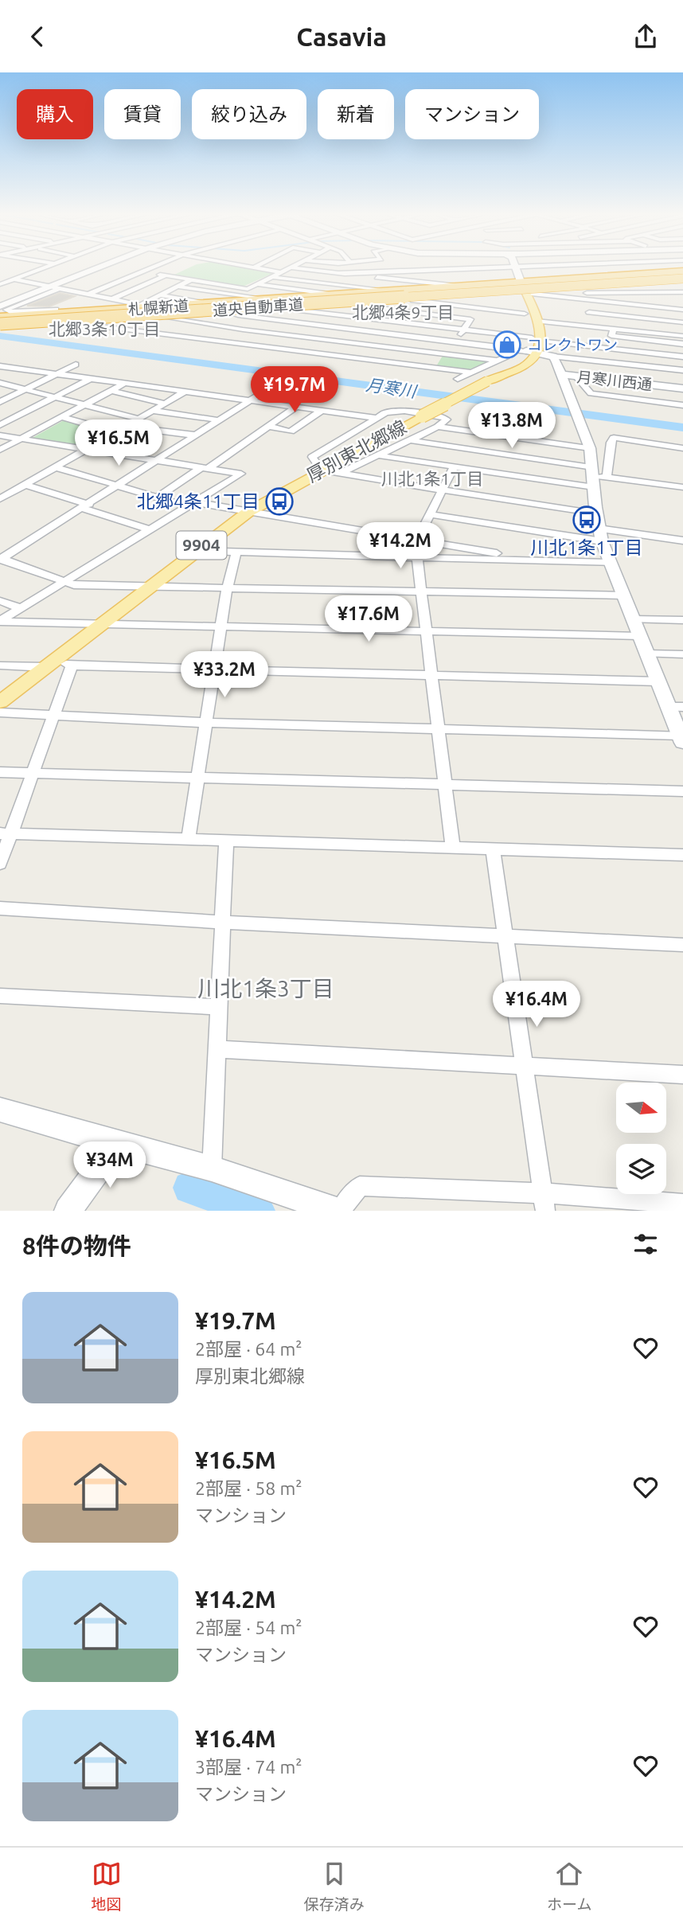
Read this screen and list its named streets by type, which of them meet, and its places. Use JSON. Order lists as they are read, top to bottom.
{
  "streets": {
    "highway": ["札幌新道", "道央自動車道"],
    "main road": ["厚別東北郷線", "9904"],
    "street": ["月寒川西通"]
  },
  "crossings": [
    ["札幌新道", "道央自動車道"]
  ],
  "districts": [
    "北郷4条9丁目",
    "北郷3条10丁目",
    "川北1条1丁目",
    "川北1条3丁目"
  ],
  "water": ["月寒川"],
  "places": {
    "shop": ["コレクトワン"],
    "bus stop": ["北郷4条11丁目", "川北1条1丁目"]
  },
  "north": "right",
  "page": {
    "header": "Casavia",
    "chip": [
      "購入",
      "賃貸",
      "絞り込み",
      "新着",
      "マンション"
    ],
    "price": [
      "¥19.7M",
      "¥13.8M",
      "¥16.5M",
      "¥14.2M",
      "¥17.6M",
      "¥33.2M",
      "¥16.4M",
      "¥34M"
    ],
    "heading": "8件の物件",
    "list": [
      {
        "name": "¥19.7M",
        "note": "2部屋 · 64 m² · 厚別東北郷線"
      },
      {
        "name": "¥16.5M",
        "note": "2部屋 · 58 m² · マンション"
      },
      {
        "name": "¥14.2M",
        "note": "2部屋 · 54 m² · マンション"
      },
      {
        "name": "¥16.4M",
        "note": "3部屋 · 74 m² · マンション"
      }
    ],
    "tabs": ["地図", "保存済み", "ホーム"]
  }
}
